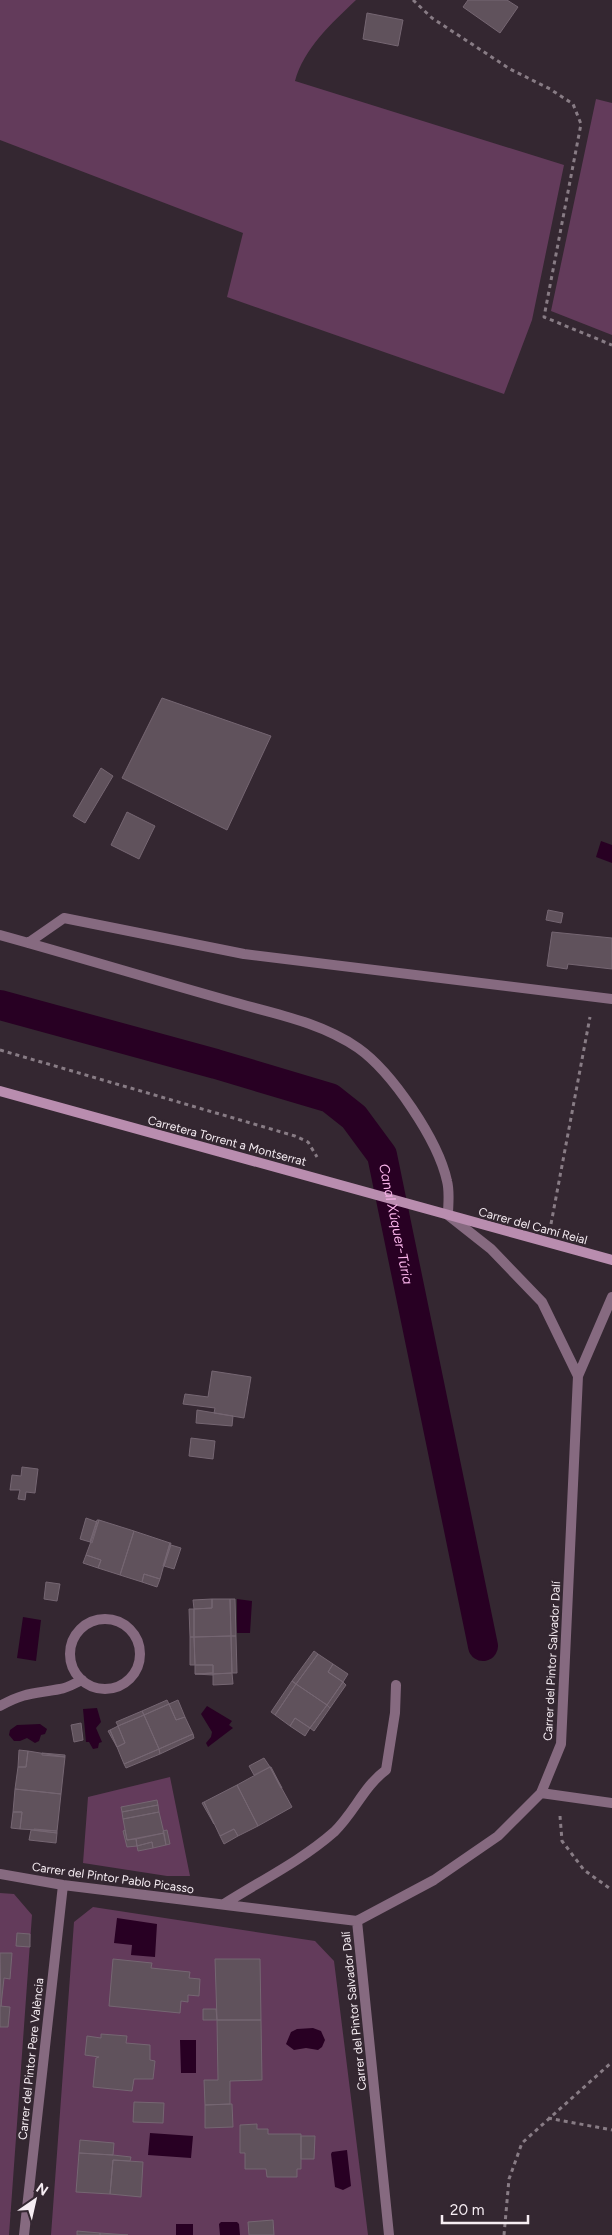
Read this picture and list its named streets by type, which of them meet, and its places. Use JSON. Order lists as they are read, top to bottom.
{
  "streets": {
    "main road": ["Carretera Torrent a Montserrat", "Carrer del Camí Reial"],
    "street": ["Carrer del Pintor Salvador Dalí", "Carrer del Pintor Pablo Picasso", "Carrer del Pintor Pere València"]
  },
  "crossings": [
    ["Carretera Torrent a Montserrat", "Carrer del Camí Reial"],
    ["Carretera Torrent a Montserrat", "Carrer del Pintor Salvador Dalí"],
    ["Carrer del Camí Reial", "Carrer del Pintor Salvador Dalí"],
    ["Carrer del Pintor Salvador Dalí", "Carrer del Pintor Pablo Picasso"],
    ["Carrer del Pintor Pablo Picasso", "Carrer del Pintor Pere València"]
  ],
  "water": ["Canal Xúquer-Túria"],
  "scale_bar": "20 m",
  "north": "top right"
}
